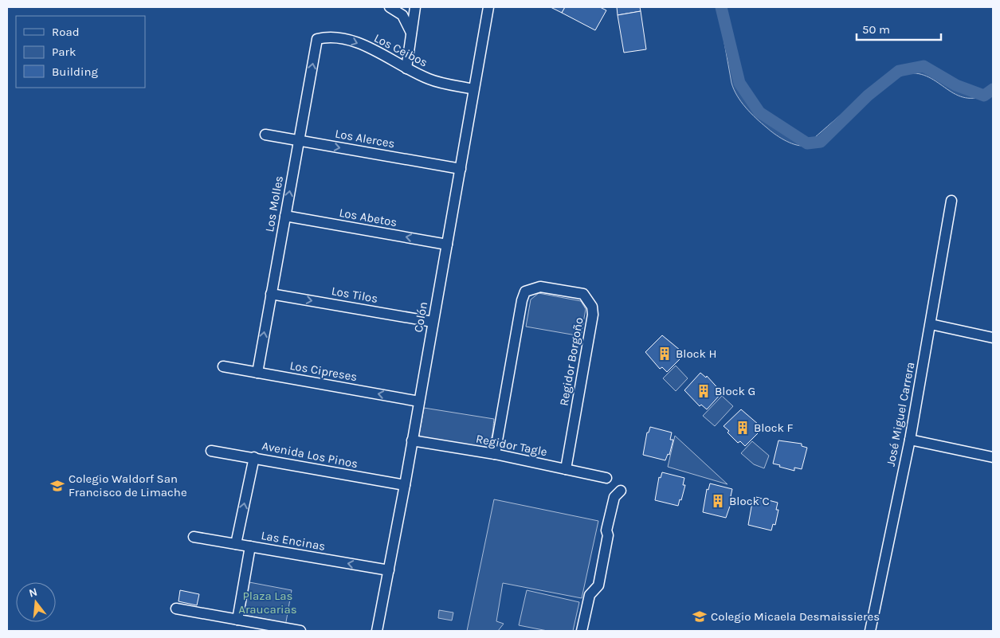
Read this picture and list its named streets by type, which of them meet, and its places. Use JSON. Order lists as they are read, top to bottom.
{
  "streets": {
    "street": [
      "Los Ceibos",
      "Los Alerces",
      "Los Molles",
      "Los Abetos",
      "Los Tilos",
      "Colón",
      "Regidor Borgoño",
      "Los Cipreses",
      "José Miguel Carrera",
      "Regidor Tagle",
      "Avenida Los Pinos",
      "Las Encinas"
    ]
  },
  "crossings": [
    ["Los Ceibos", "Los Molles"],
    ["Los Ceibos", "Colón"],
    ["Los Alerces", "Los Molles"],
    ["Los Alerces", "Colón"],
    ["Los Molles", "Los Abetos"],
    ["Los Molles", "Los Tilos"],
    ["Los Molles", "Los Cipreses"],
    ["Los Abetos", "Colón"],
    ["Los Tilos", "Colón"],
    ["Colón", "Los Cipreses"],
    ["Colón", "Regidor Tagle"],
    ["Colón", "Avenida Los Pinos"],
    ["Colón", "Las Encinas"],
    ["Regidor Borgoño", "Regidor Tagle"]
  ],
  "one_way": [
    "Los Ceibos",
    "Los Alerces",
    "Los Molles",
    "Los Abetos",
    "Los Tilos",
    "Los Cipreses"
  ],
  "parks": ["Plaza Las Araucarias"],
  "places": {
    "building": [
      "Block H",
      "Block G",
      "Block F",
      "Block C"
    ],
    "school or university": ["Colegio Waldorf San Francisco de Limache", "Colegio Micaela Desmaissieres"]
  },
  "legend": ["Road", "Park", "Building"],
  "scale_bar": "50 m",
  "north": "top"
}
